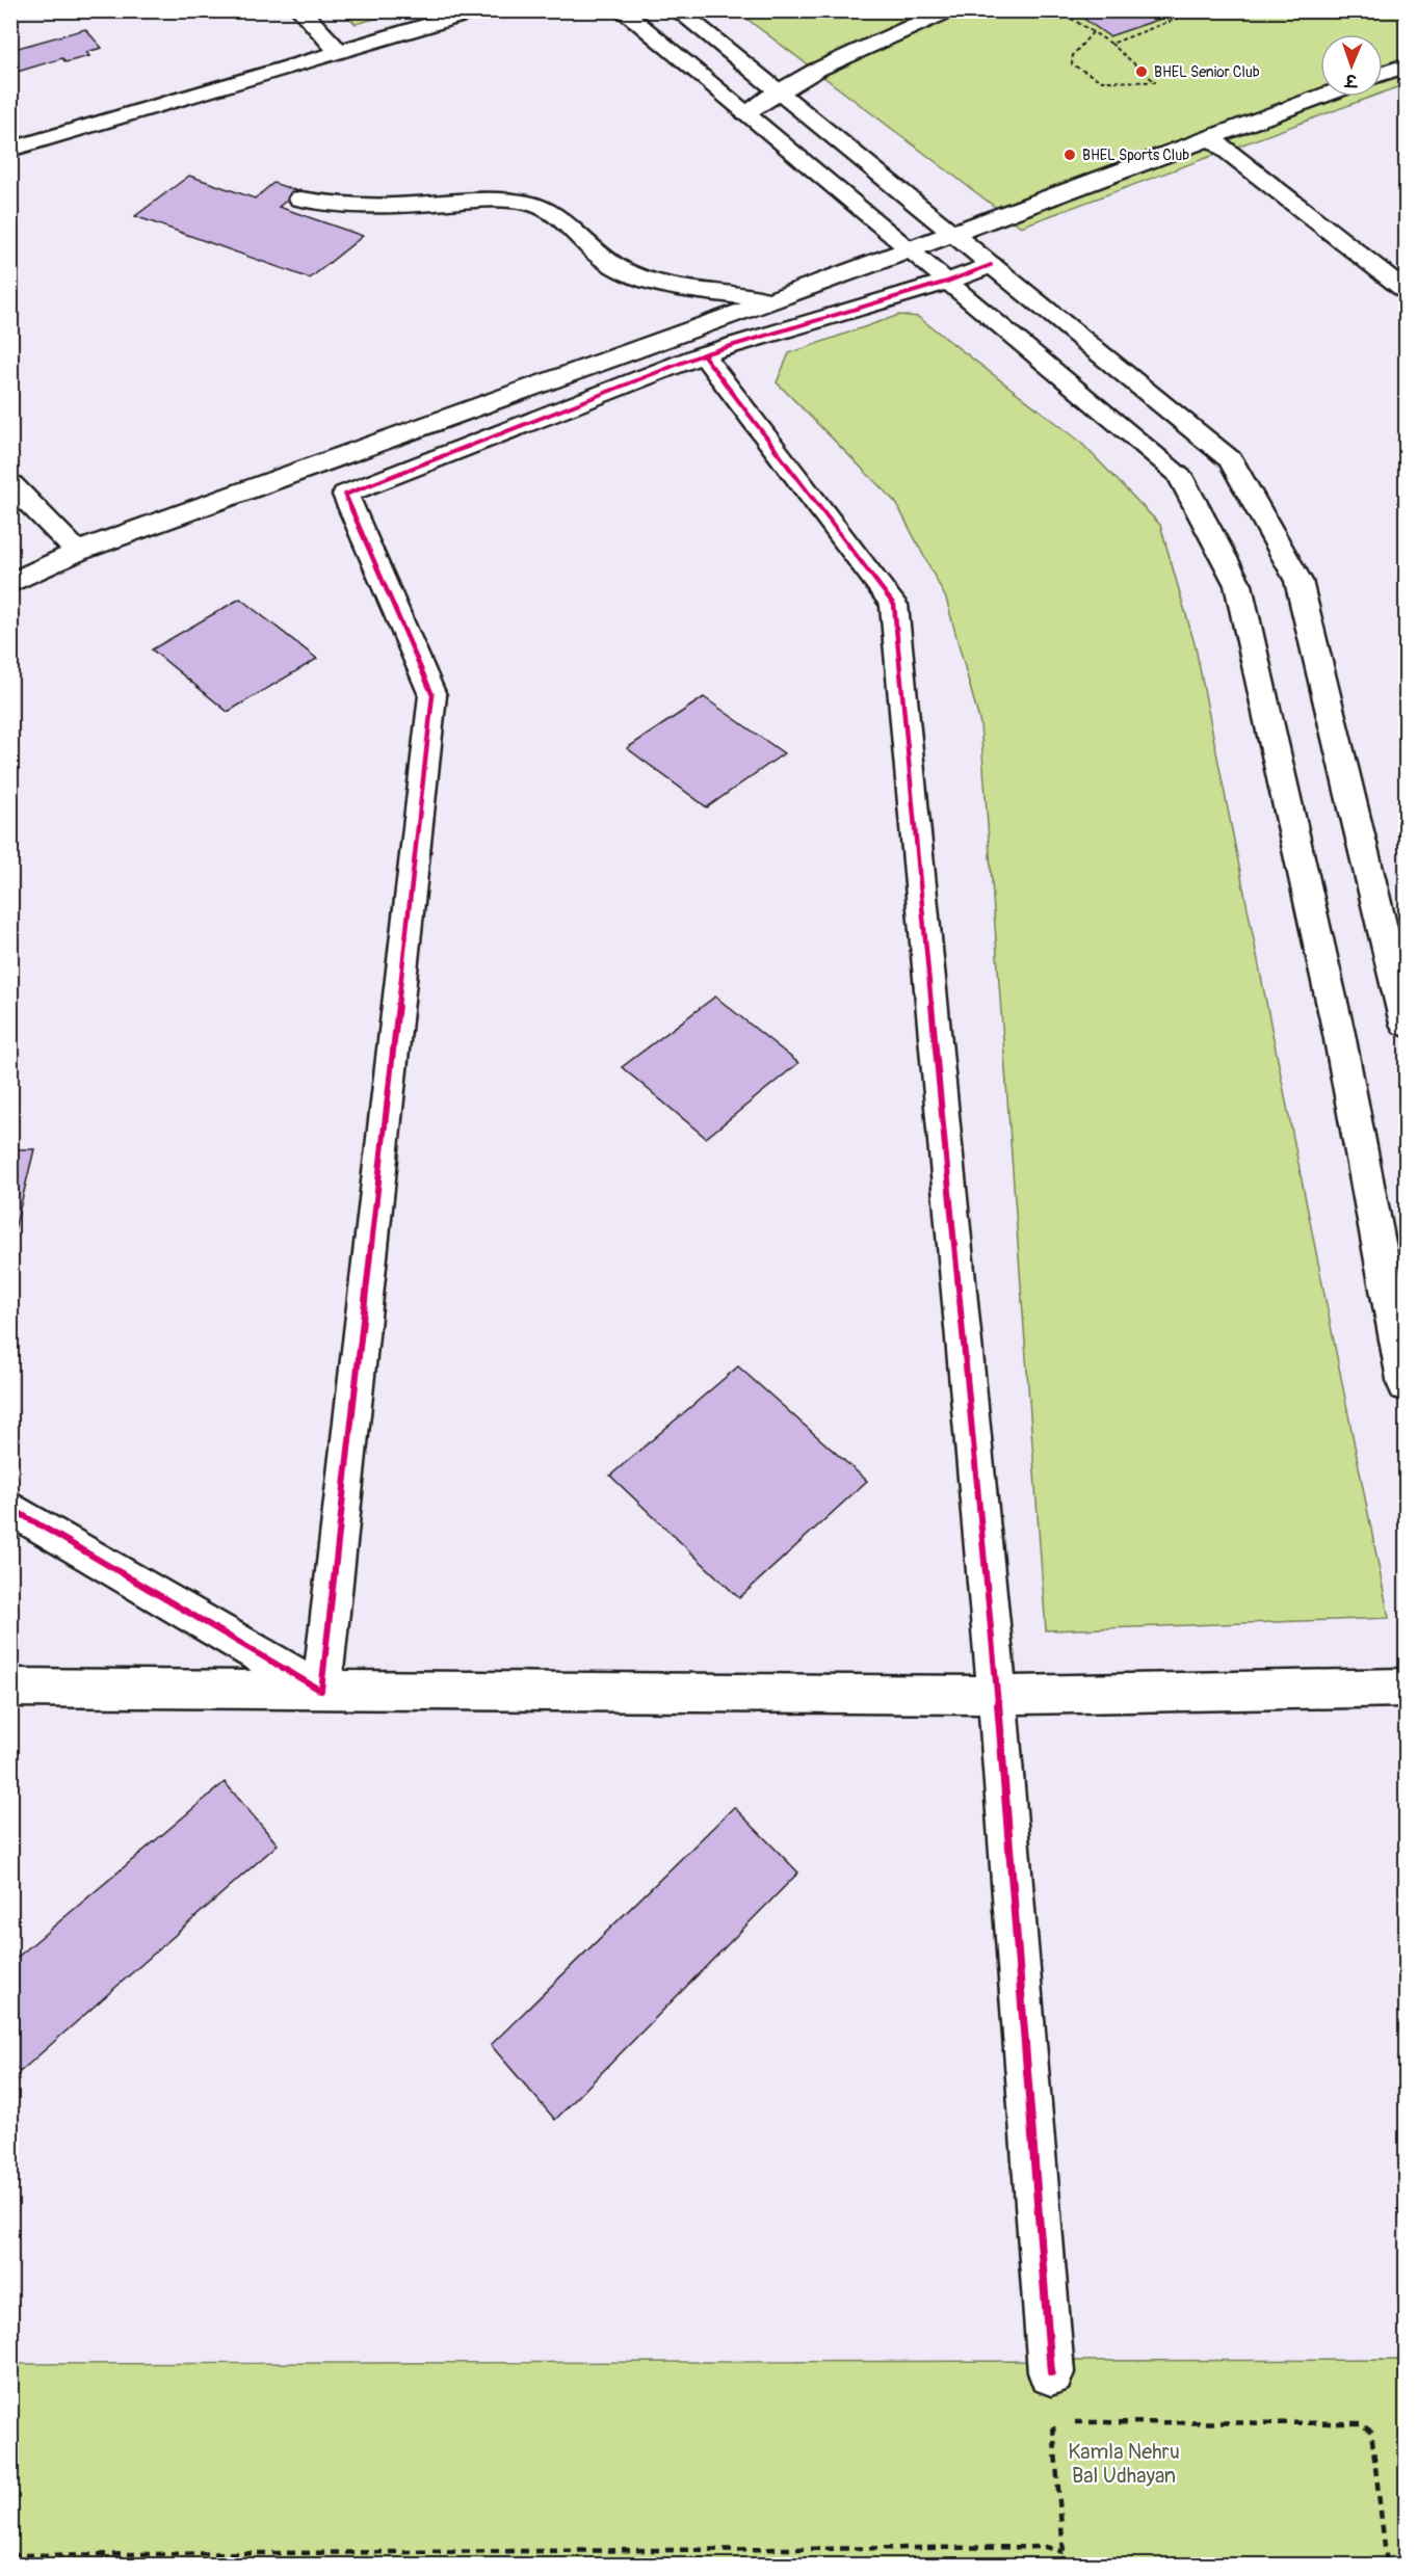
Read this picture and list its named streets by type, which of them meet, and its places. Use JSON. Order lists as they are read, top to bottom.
{
  "parks": ["Kamla Nehru Bal Udhayan"],
  "places": ["BHEL Senior Club", "BHEL Sports Club"],
  "north": "bottom"
}
